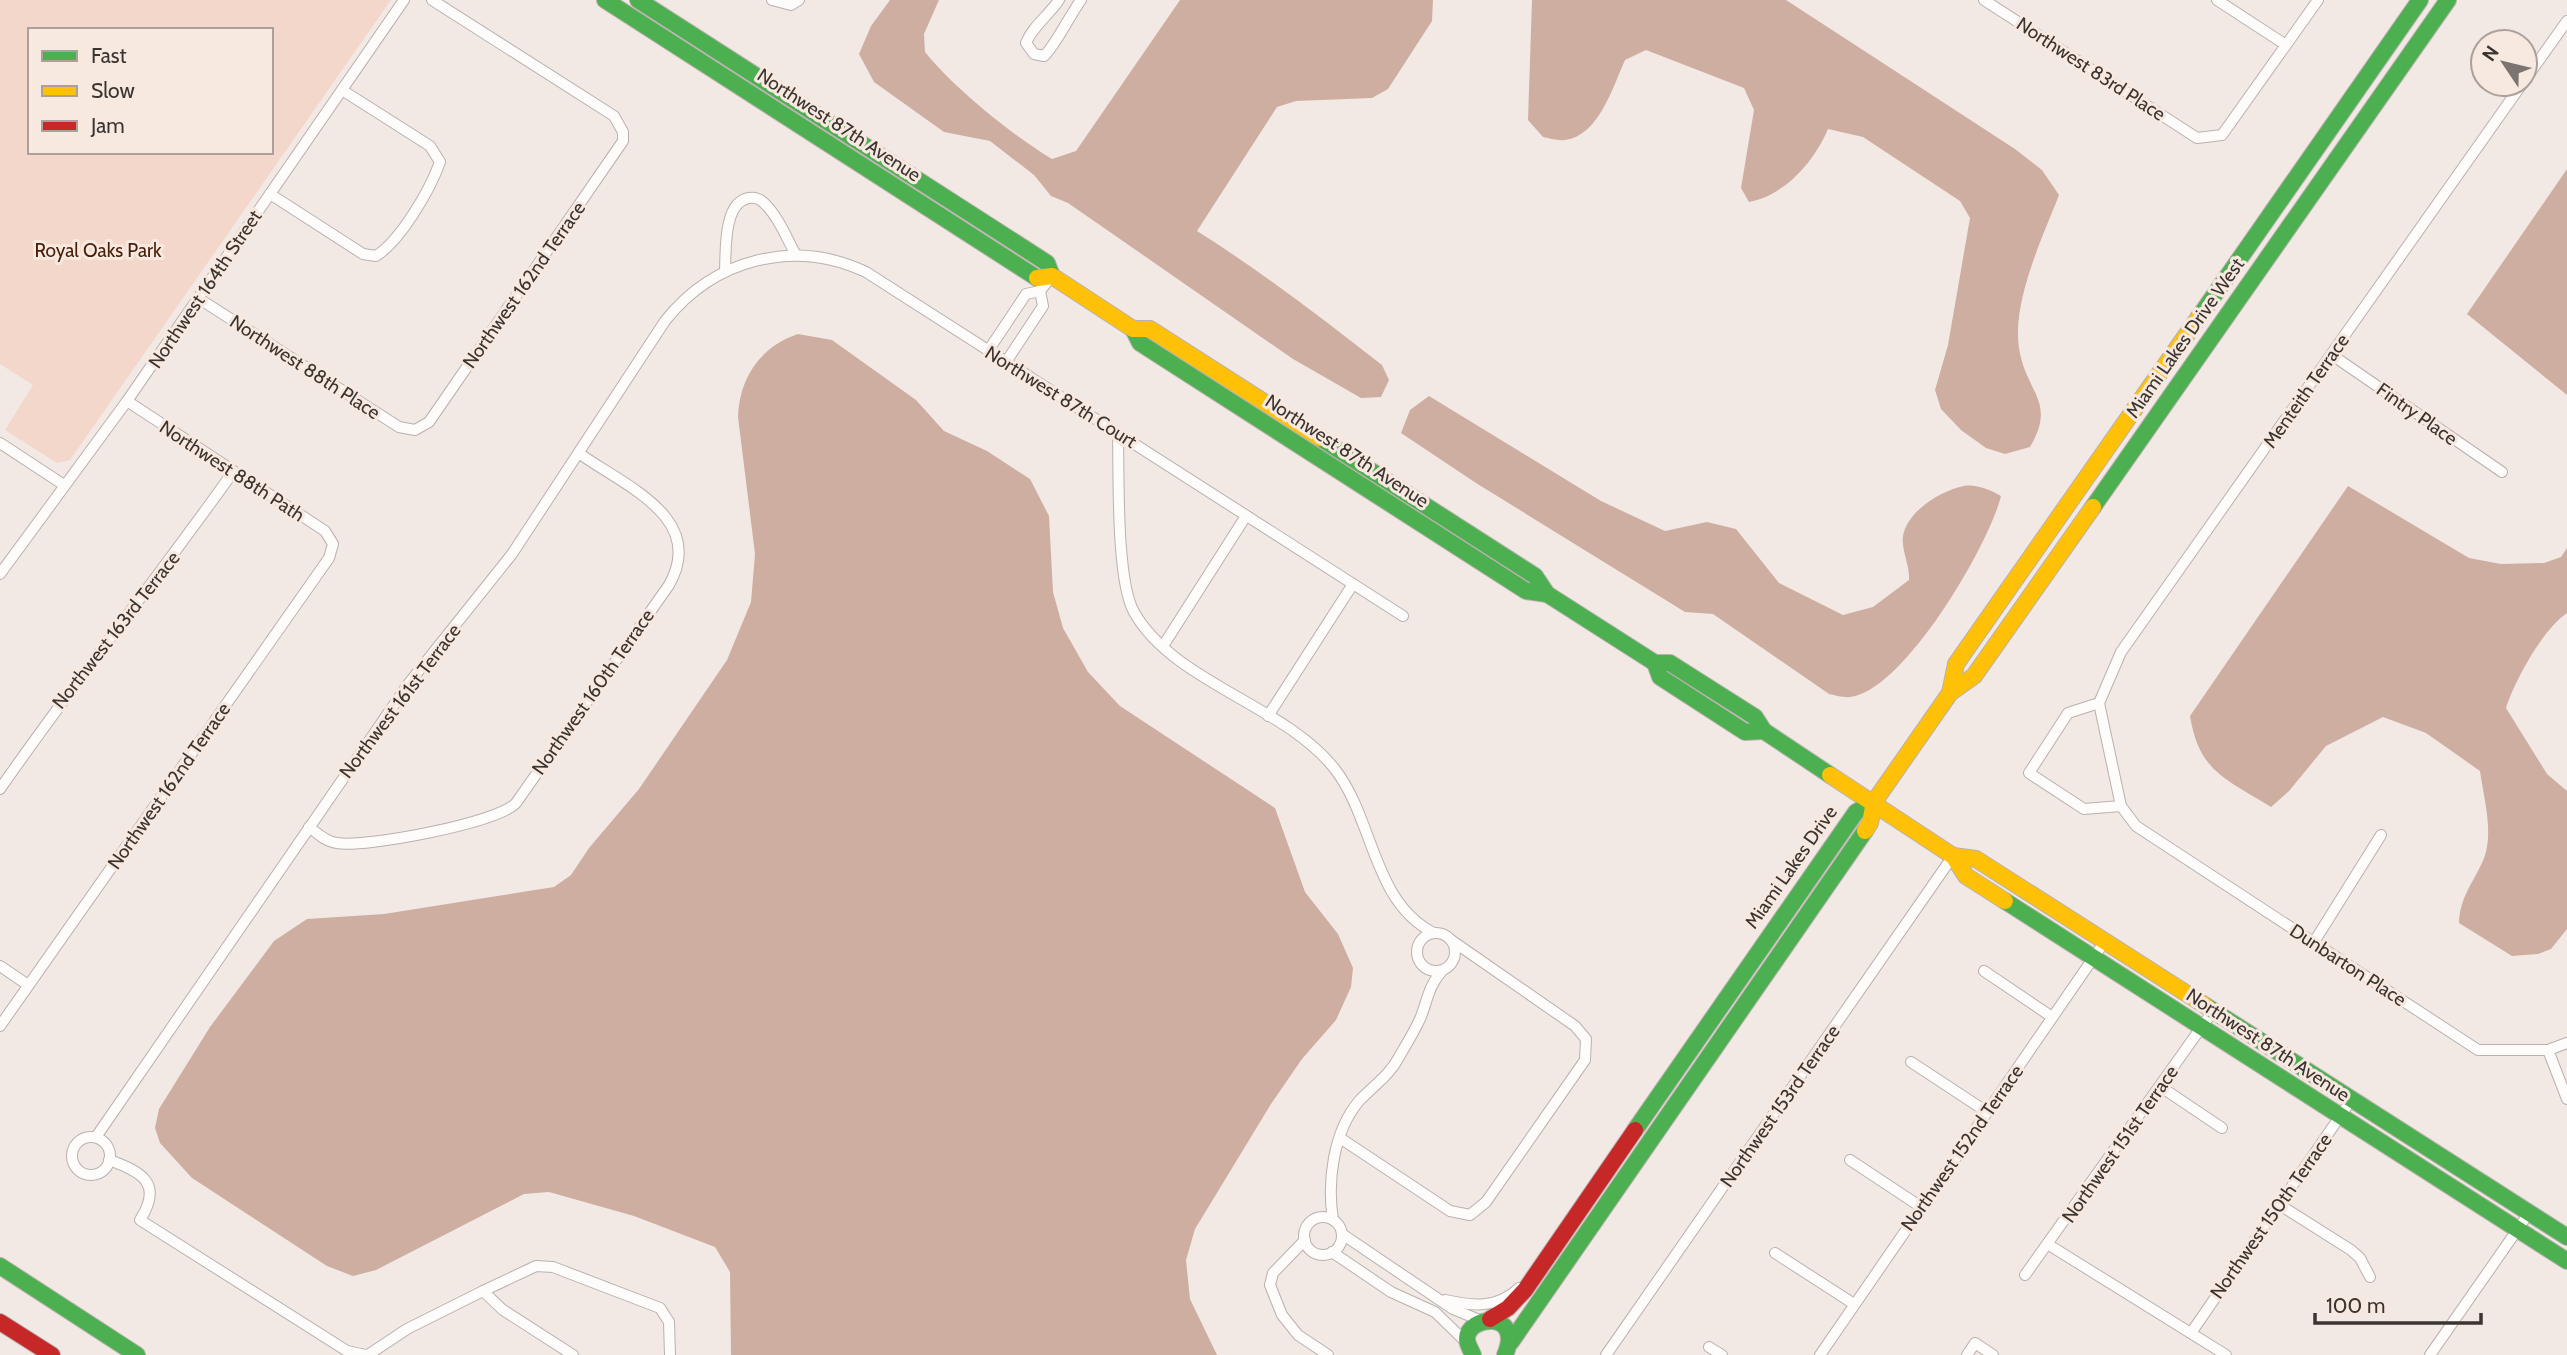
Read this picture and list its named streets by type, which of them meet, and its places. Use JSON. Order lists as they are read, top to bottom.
{
  "streets": {
    "main road": ["Northwest 87th Avenue", "Miami Lakes Drive West", "Miami Lakes Drive"],
    "street": [
      "Northwest 83rd Place",
      "Northwest 162nd Terrace",
      "Northwest 164th Street",
      "Northwest 88th Place",
      "Menteith Terrace",
      "Northwest 87th Court",
      "Fintry Place",
      "Northwest 88th Path",
      "Northwest 163rd Terrace",
      "Northwest 160th Terrace",
      "Northwest 161st Terrace",
      "Dunbarton Place",
      "Northwest 153rd Terrace",
      "Northwest 151st Terrace",
      "Northwest 152nd Terrace",
      "Northwest 150th Terrace"
    ]
  },
  "crossings": [
    ["Northwest 87th Avenue", "Miami Lakes Drive West"],
    ["Northwest 87th Avenue", "Miami Lakes Drive"],
    ["Northwest 87th Avenue", "Northwest 153rd Terrace"],
    ["Northwest 87th Avenue", "Northwest 151st Terrace"],
    ["Northwest 87th Avenue", "Northwest 152nd Terrace"],
    ["Northwest 87th Avenue", "Northwest 150th Terrace"],
    ["Northwest 162nd Terrace", "Northwest 88th Place"],
    ["Northwest 162nd Terrace", "Northwest 88th Path"],
    ["Northwest 164th Street", "Northwest 88th Place"],
    ["Northwest 164th Street", "Northwest 88th Path"],
    ["Miami Lakes Drive West", "Miami Lakes Drive"],
    ["Menteith Terrace", "Fintry Place"],
    ["Northwest 87th Court", "Northwest 161st Terrace"],
    ["Northwest 88th Path", "Northwest 163rd Terrace"],
    ["Northwest 160th Terrace", "Northwest 161st Terrace"]
  ],
  "parks": ["Royal Oaks Park"],
  "legend": ["Fast", "Slow", "Jam"],
  "scale_bar": "100 m",
  "north": "top left"
}
